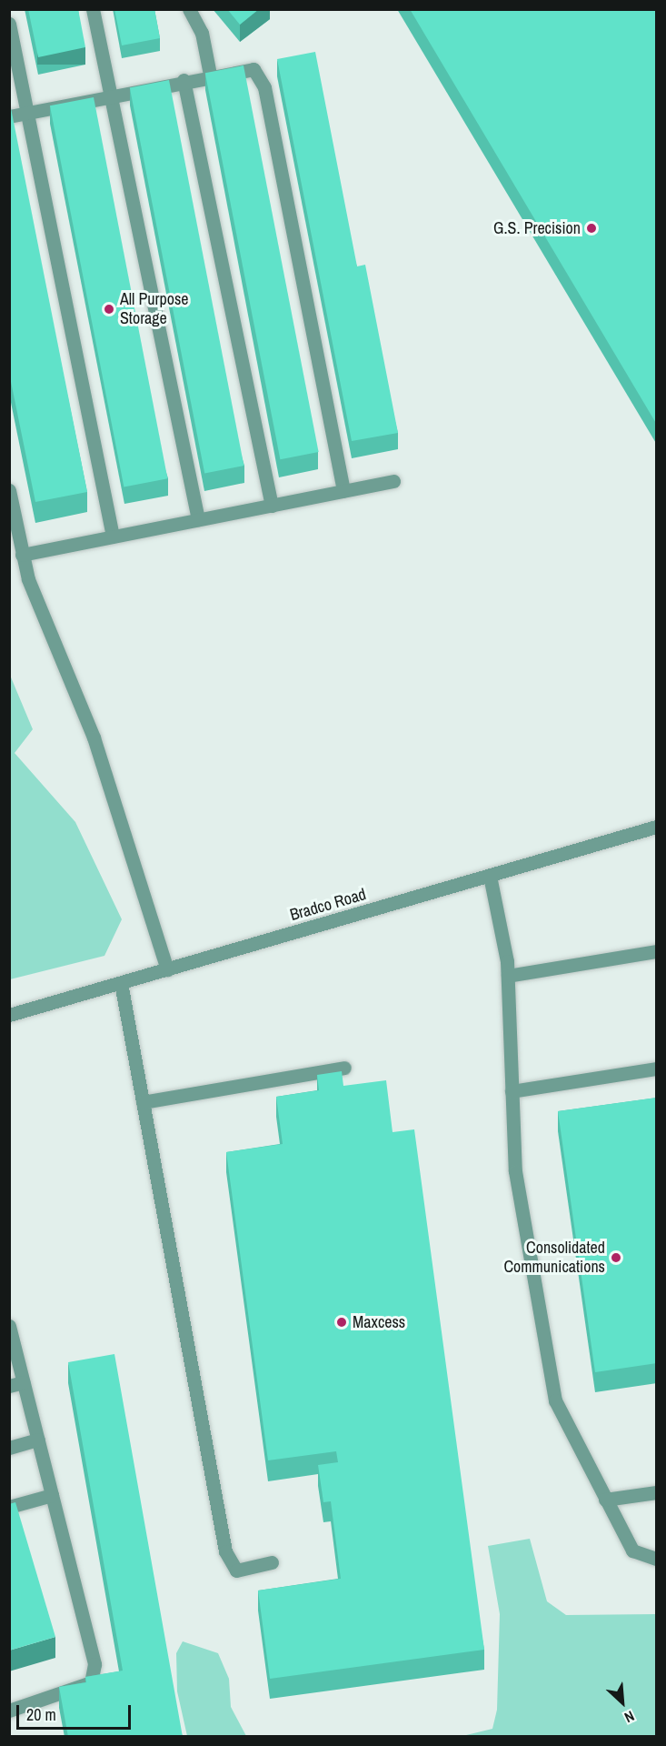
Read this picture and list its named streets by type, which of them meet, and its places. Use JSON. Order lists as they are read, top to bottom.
{
  "streets": {
    "street": ["Bradco Road"]
  },
  "places": [
    "G.S. Precision",
    "All Purpose Storage",
    "Consolidated Communications",
    "Maxcess"
  ],
  "scale_bar": "20 m",
  "north": "bottom right"
}
